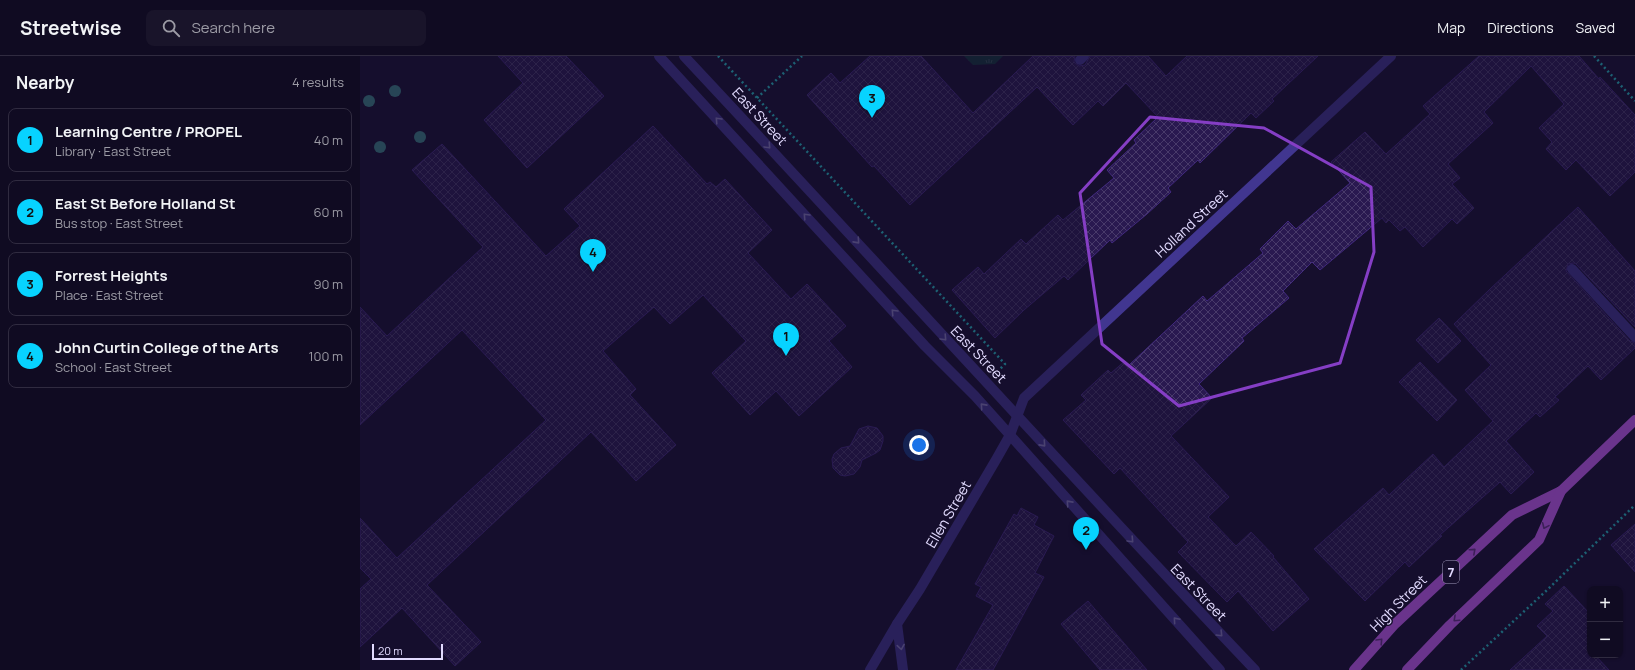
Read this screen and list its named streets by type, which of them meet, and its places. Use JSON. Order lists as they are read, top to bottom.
{
  "streets": {
    "main road": ["7", "High Street"],
    "street": ["East Street", "Holland Street", "Ellen Street"]
  },
  "crossings": [
    ["East Street", "Holland Street"],
    ["East Street", "Ellen Street"],
    ["Holland Street", "Ellen Street"]
  ],
  "scale_bar": "20 m",
  "page": {
    "header": "Streetwise",
    "search": "Search here",
    "nav": ["Map", "Directions", "Saved"],
    "heading": ["Nearby", "4 results"],
    "pins": [
      "3",
      "4",
      "1",
      "2"
    ],
    "list": [
      {
        "mark": "1",
        "name": "Learning Centre / PROPEL",
        "note": "Library · East Street",
        "value": "40 m"
      },
      {
        "mark": "2",
        "name": "East St Before Holland St",
        "note": "Bus stop · East Street",
        "value": "60 m"
      },
      {
        "mark": "3",
        "name": "Forrest Heights",
        "note": "Place · East Street",
        "value": "90 m"
      },
      {
        "mark": "4",
        "name": "John Curtin College of the Arts",
        "note": "School · East Street",
        "value": "100 m"
      }
    ],
    "map_buttons": ["+", "−"],
    "scale": "20 m"
  }
}
